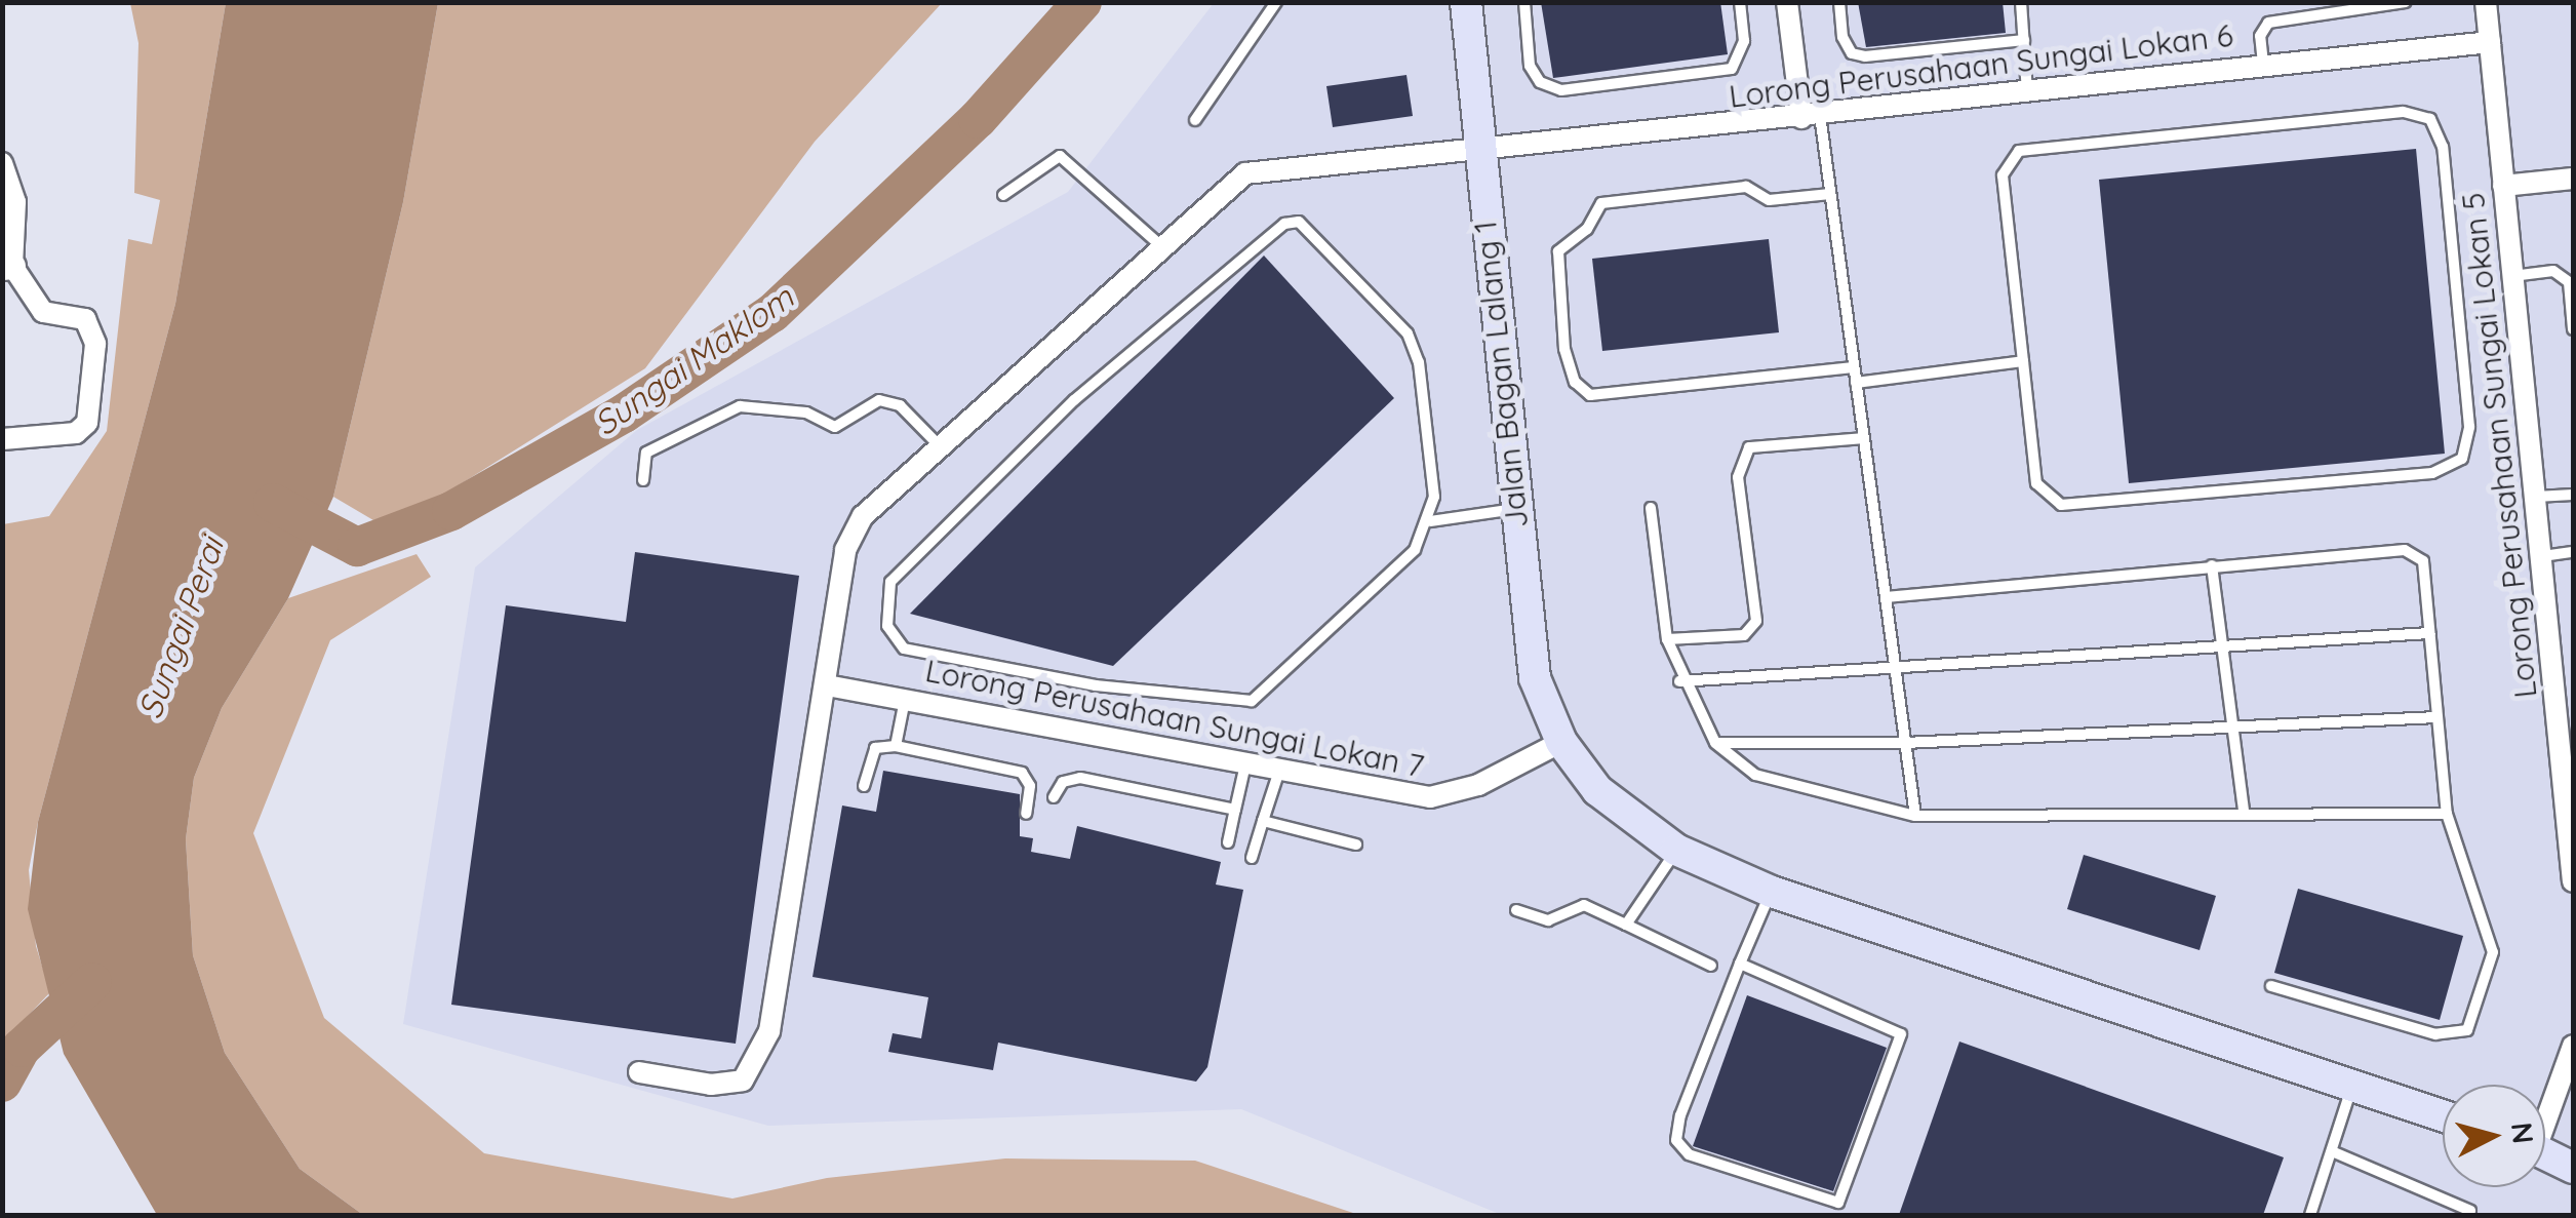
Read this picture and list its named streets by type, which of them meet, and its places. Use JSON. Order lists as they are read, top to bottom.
{
  "streets": {
    "main road": ["Jalan Bagan Lalang 1"],
    "street": ["Lorong Perusahaan Sungai Lokan 6", "Lorong Perusahaan Sungai Lokan 5", "Lorong Perusahaan Sungai Lokan 7"]
  },
  "crossings": [
    ["Lorong Perusahaan Sungai Lokan 6", "Jalan Bagan Lalang 1"],
    ["Lorong Perusahaan Sungai Lokan 6", "Lorong Perusahaan Sungai Lokan 5"],
    ["Lorong Perusahaan Sungai Lokan 6", "Lorong Perusahaan Sungai Lokan 7"],
    ["Jalan Bagan Lalang 1", "Lorong Perusahaan Sungai Lokan 7"]
  ],
  "water": ["Sungai Maklom", "Sungai Perai"],
  "north": "right"
}
